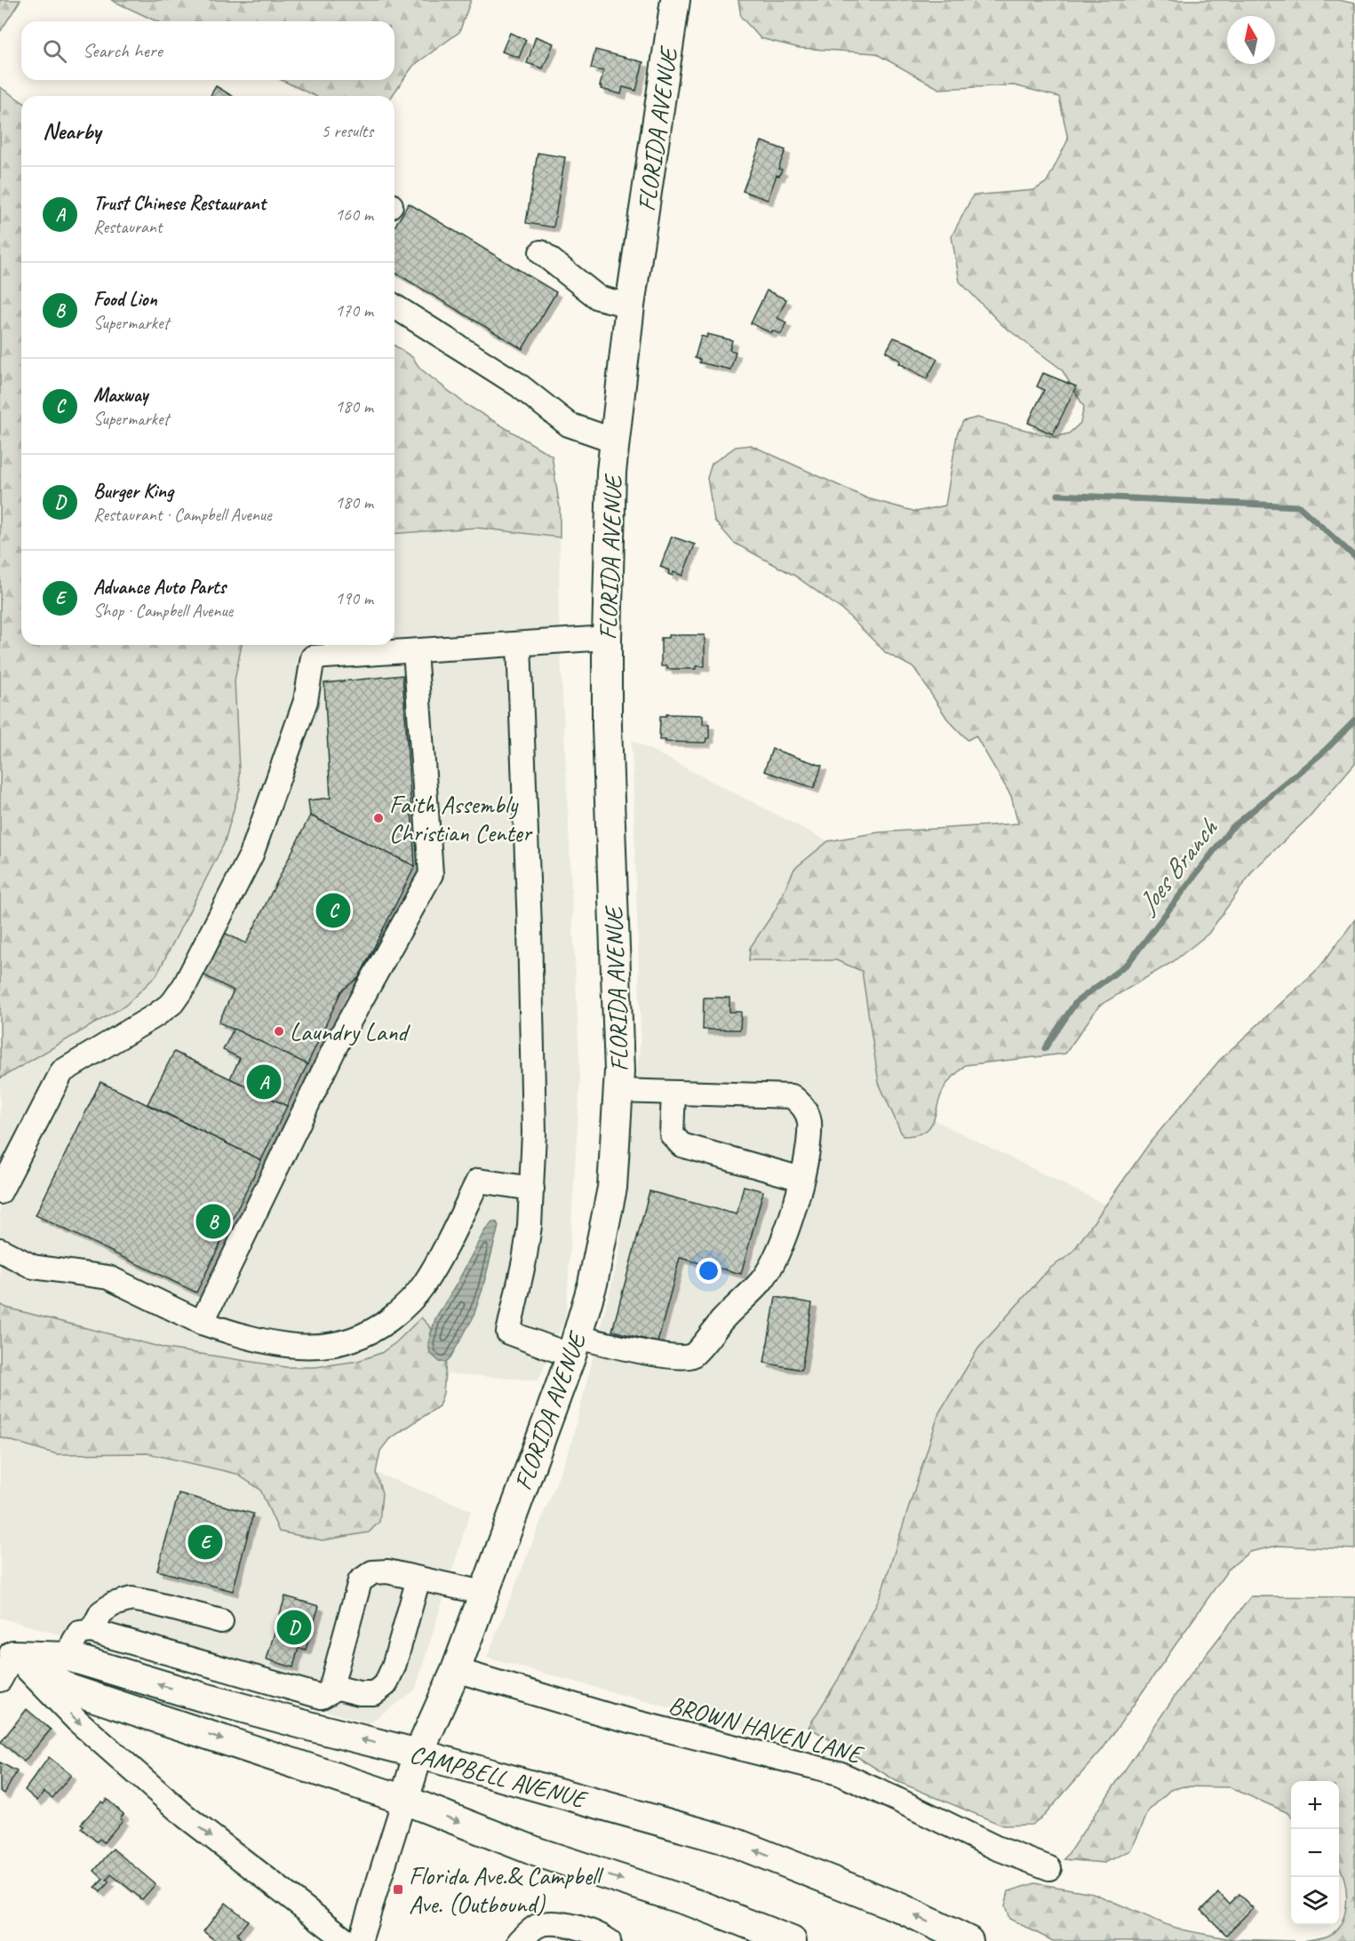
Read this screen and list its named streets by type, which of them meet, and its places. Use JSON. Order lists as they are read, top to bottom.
{
  "streets": {
    "main road": ["FLORIDA AVENUE", "CAMPBELL AVENUE"],
    "street": ["BROWN HAVEN LANE"]
  },
  "crossings": [
    ["FLORIDA AVENUE", "BROWN HAVEN LANE"],
    ["FLORIDA AVENUE", "CAMPBELL AVENUE"]
  ],
  "water": ["Joes Branch"],
  "places": {
    "other": ["Faith Assembly Christian Center", "Laundry Land"],
    "transit": ["Florida Ave.& Campbell Ave. (Outbound)"]
  },
  "north": "top",
  "page": {
    "search": "Search here",
    "heading": ["Nearby", "5 results"],
    "list": [
      {
        "mark": "A",
        "name": "Trust Chinese Restaurant",
        "note": "Restaurant",
        "value": "160 m"
      },
      {
        "mark": "B",
        "name": "Food Lion",
        "note": "Supermarket",
        "value": "170 m"
      },
      {
        "mark": "C",
        "name": "Maxway",
        "note": "Supermarket",
        "value": "180 m"
      },
      {
        "mark": "D",
        "name": "Burger King",
        "note": "Restaurant · Campbell Avenue",
        "value": "180 m"
      },
      {
        "mark": "E",
        "name": "Advance Auto Parts",
        "note": "Shop · Campbell Avenue",
        "value": "190 m"
      }
    ],
    "pins": [
      "C",
      "A",
      "B",
      "E",
      "D"
    ],
    "map_buttons": ["+", "−"]
  }
}
